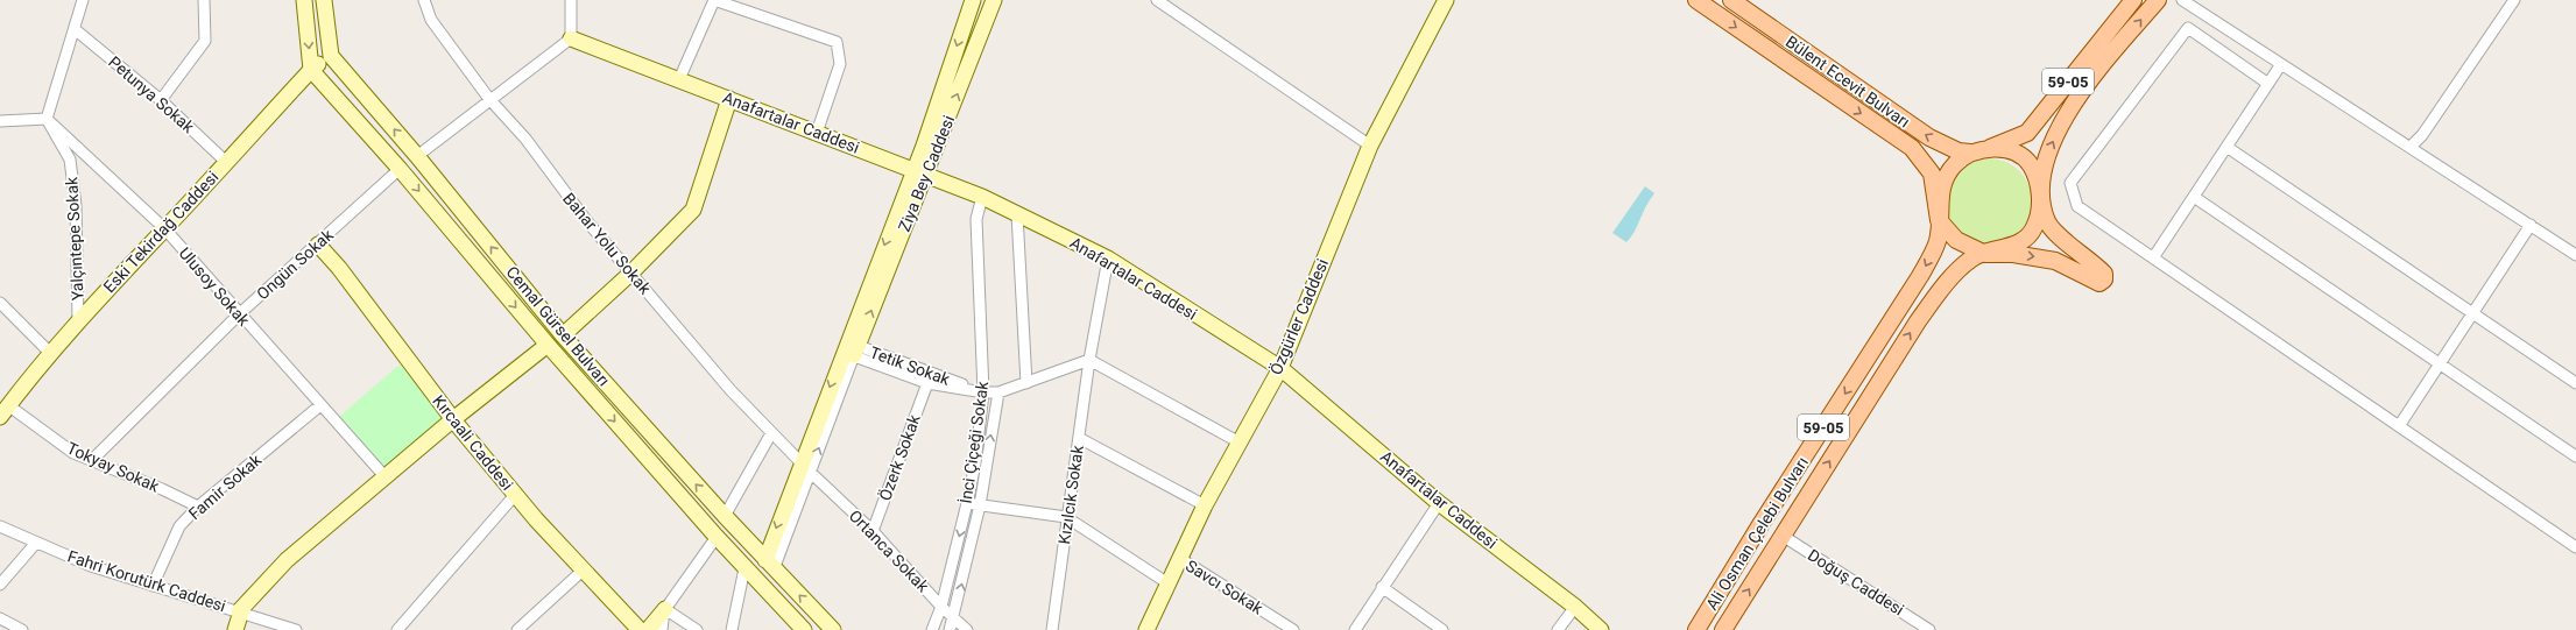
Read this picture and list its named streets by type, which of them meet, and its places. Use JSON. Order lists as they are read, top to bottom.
{
  "streets": {
    "main road": ["Bülent Ecevit Bulvarı", "59-05", "Ali Osman Çelebi Bulvarı"],
    "street": [
      "Petunya Sokak",
      "Anafartalar Caddesi",
      "Ziya Bey Caddesi",
      "Eski Tekirdağ Caddesi",
      "Yalçıntepe Sokak",
      "Bahar Yolu Sokak",
      "Ongün Sokak",
      "Ulusoy Sokak",
      "Özgürler Caddesi",
      "Cemal Gürsel Bulvarı",
      "Tetik Sokak",
      "Kırcaali Caddesi",
      "İnci Çiçeği Sokak",
      "Özerk Sokak",
      "Tokyay Sokak",
      "Famir Sokak",
      "Kızılcık Sokak",
      "Ortanca Sokak",
      "Fahri Korutürk Caddesi",
      "Doğuş Caddesi",
      "Savcı Sokak"
    ]
  },
  "crossings": [
    ["Bülent Ecevit Bulvarı", "59-05"],
    ["Bülent Ecevit Bulvarı", "Ali Osman Çelebi Bulvarı"],
    ["59-05", "Ali Osman Çelebi Bulvarı"],
    ["Petunya Sokak", "Eski Tekirdağ Caddesi"],
    ["Anafartalar Caddesi", "Ziya Bey Caddesi"],
    ["Anafartalar Caddesi", "Özgürler Caddesi"],
    ["Anafartalar Caddesi", "İnci Çiçeği Sokak"],
    ["Anafartalar Caddesi", "Kızılcık Sokak"],
    ["Ziya Bey Caddesi", "Bahar Yolu Sokak"],
    ["Ziya Bey Caddesi", "Cemal Gürsel Bulvarı"],
    ["Ziya Bey Caddesi", "Tetik Sokak"],
    ["Ziya Bey Caddesi", "Ortanca Sokak"],
    ["Eski Tekirdağ Caddesi", "Yalçıntepe Sokak"],
    ["Eski Tekirdağ Caddesi", "Ulusoy Sokak"],
    ["Eski Tekirdağ Caddesi", "Cemal Gürsel Bulvarı"],
    ["Eski Tekirdağ Caddesi", "Tokyay Sokak"],
    ["Yalçıntepe Sokak", "Ulusoy Sokak"],
    ["Bahar Yolu Sokak", "Ortanca Sokak"],
    ["Ongün Sokak", "Ulusoy Sokak"],
    ["Ongün Sokak", "Cemal Gürsel Bulvarı"],
    ["Ongün Sokak", "Kırcaali Caddesi"],
    ["Ongün Sokak", "Tokyay Sokak"],
    ["Ulusoy Sokak", "Famir Sokak"],
    ["Özgürler Caddesi", "Savcı Sokak"],
    ["Tetik Sokak", "İnci Çiçeği Sokak"],
    ["Tetik Sokak", "Özerk Sokak"],
    ["İnci Çiçeği Sokak", "Ortanca Sokak"],
    ["Özerk Sokak", "Ortanca Sokak"],
    ["Tokyay Sokak", "Famir Sokak"],
    ["Famir Sokak", "Fahri Korutürk Caddesi"],
    ["Ali Osman Çelebi Bulvarı", "Doğuş Caddesi"]
  ]
}
